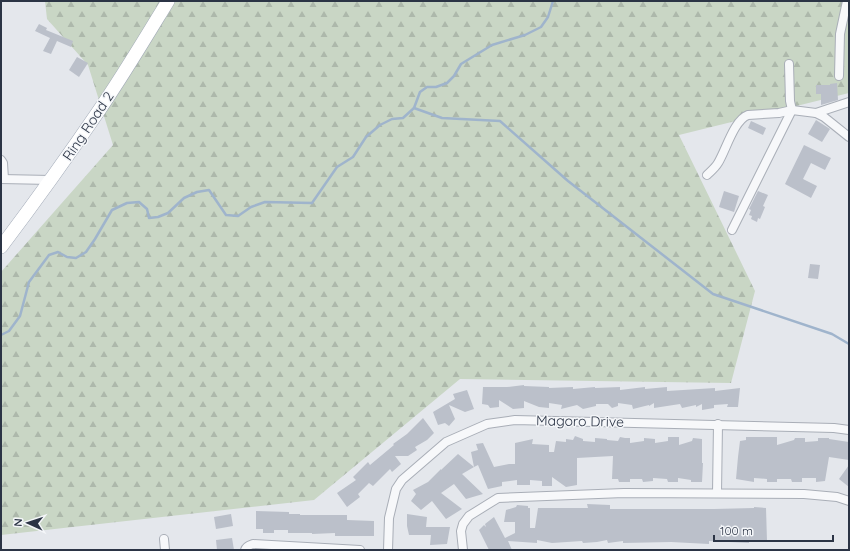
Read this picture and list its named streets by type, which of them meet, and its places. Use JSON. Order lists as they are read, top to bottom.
{
  "streets": {
    "main road": ["Ring Road 2"],
    "street": ["Magoro Drive"]
  },
  "scale_bar": "100 m",
  "north": "left"
}
